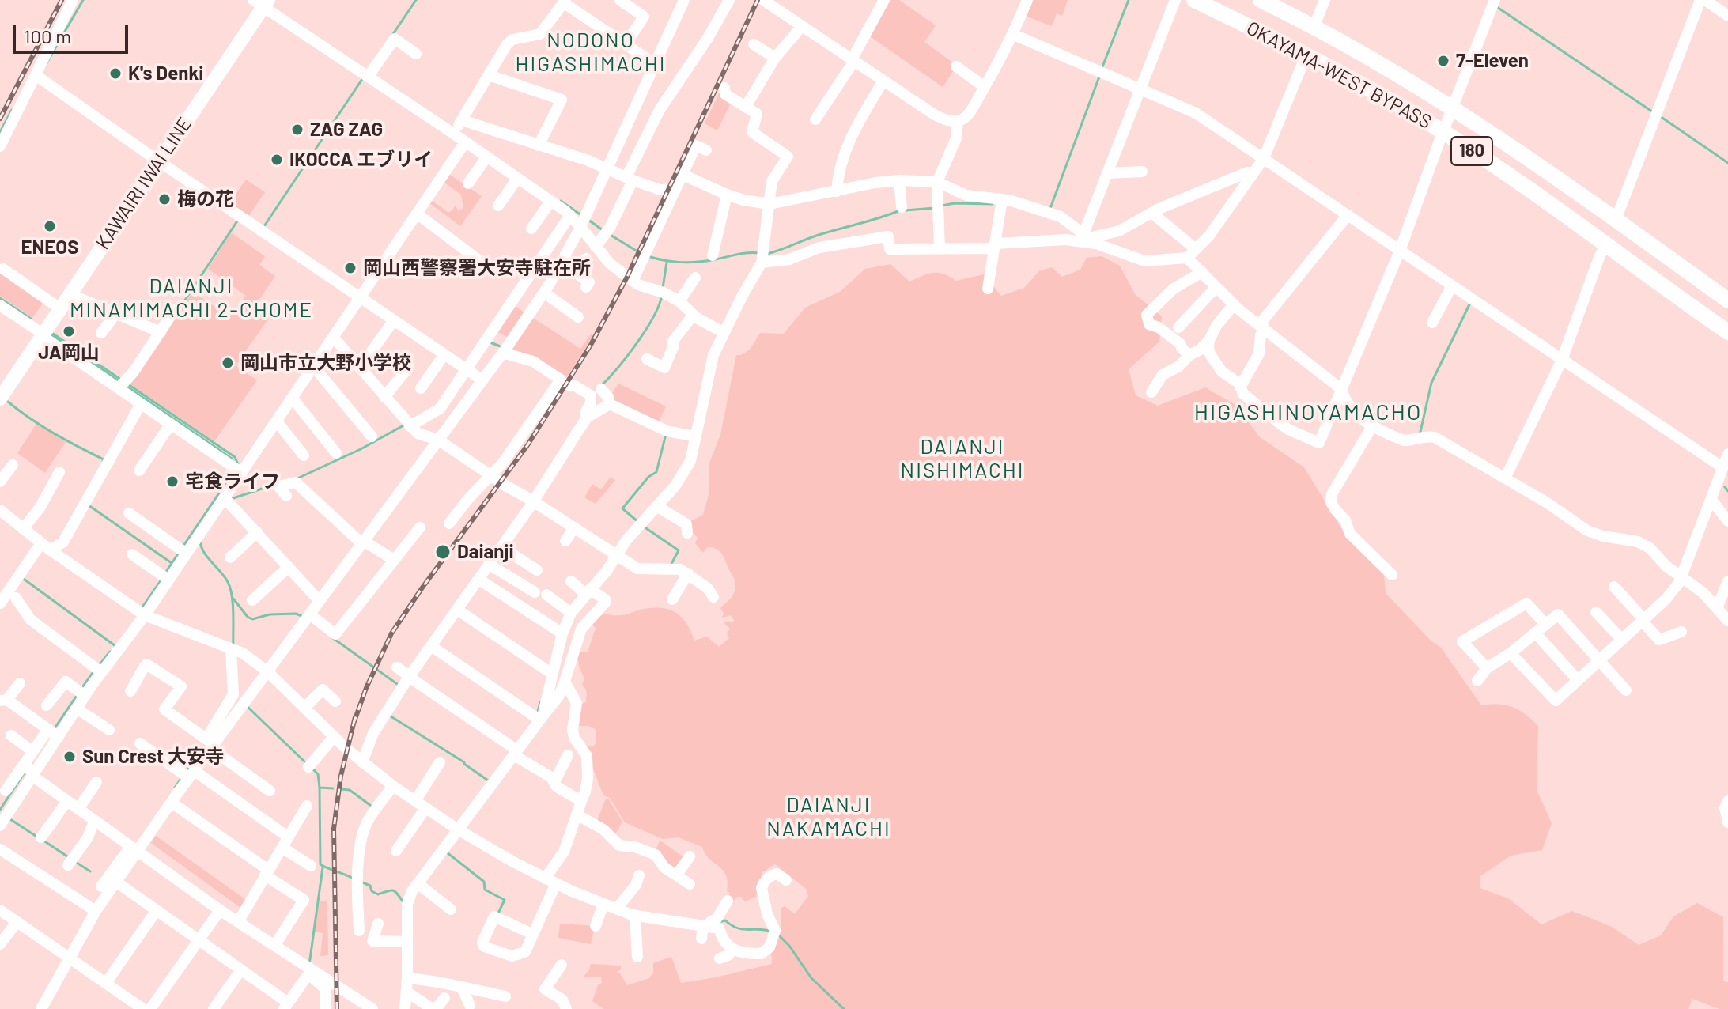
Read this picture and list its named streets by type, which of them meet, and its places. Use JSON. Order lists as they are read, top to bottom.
{
  "streets": {
    "highway": ["OKAYAMA-WEST BYPASS", "180"],
    "main road": ["KAWAIRI IWAI LINE"]
  },
  "districts": [
    "NODONO HIGASHIMACHI",
    "DAIANJI MINAMIMACHI 2-CHOME",
    "HIGASHINOYAMACHO",
    "DAIANJI NISHIMACHI",
    "DAIANJI NAKAMACHI"
  ],
  "places": [
    "7-Eleven",
    "K's Denki",
    "ZAG ZAG",
    "IKOCCA エブリイ",
    "梅の花",
    "ENEOS",
    "岡山西警察署大安寺駐在所",
    "JA岡山",
    "岡山市立大野小学校",
    "宅食ライフ",
    "Daianji",
    "Sun Crest 大安寺"
  ],
  "scale_bar": "100 m"
}
